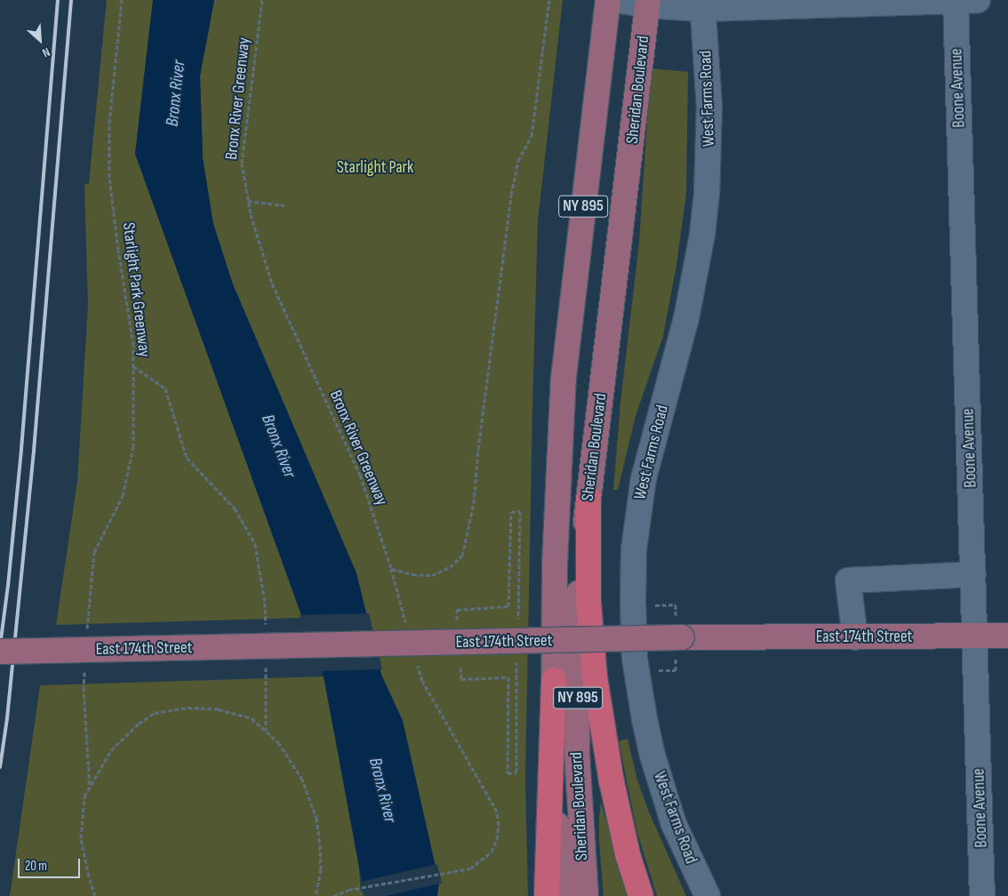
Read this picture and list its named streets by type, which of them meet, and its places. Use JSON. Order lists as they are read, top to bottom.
{
  "streets": {
    "main road": ["Sheridan Boulevard", "NY 895", "East 174th Street"],
    "street": ["Boone Avenue", "West Farms Road"],
    "path": ["Bronx River Greenway", "Starlight Park Greenway"]
  },
  "crossings": [
    ["Boone Avenue", "East 174th Street"]
  ],
  "water": ["Bronx River"],
  "parks": ["Starlight Park"],
  "scale_bar": "20 m",
  "north": "bottom right"
}
